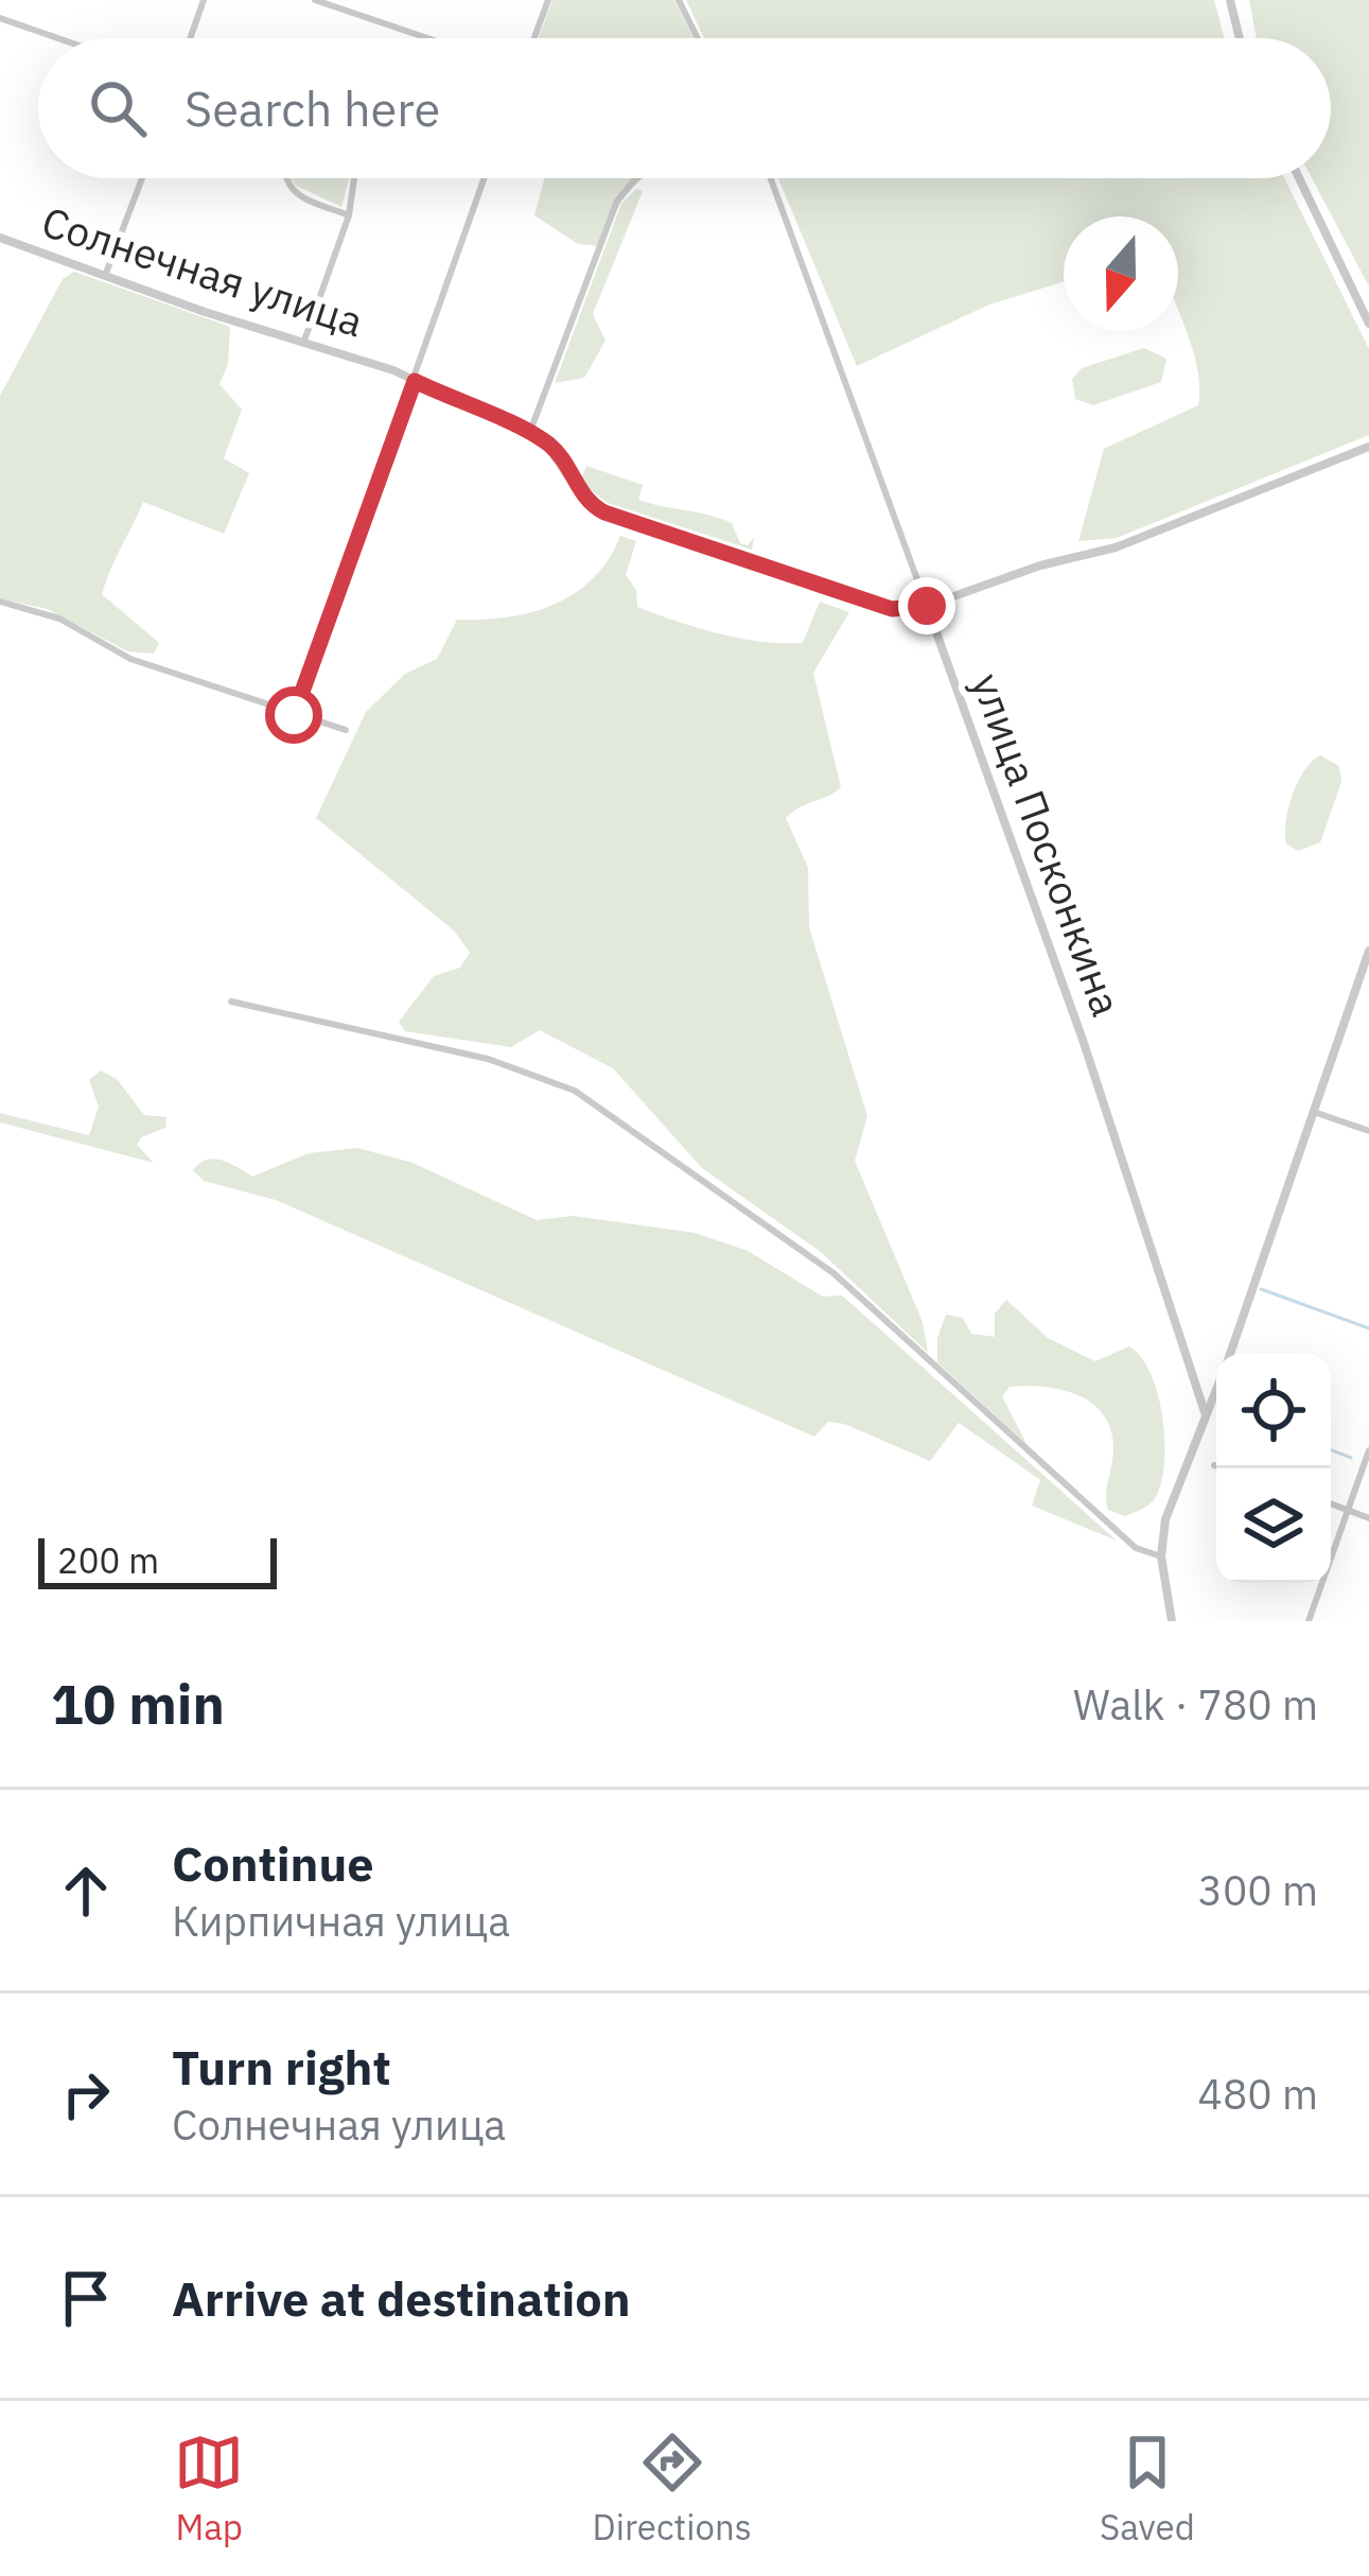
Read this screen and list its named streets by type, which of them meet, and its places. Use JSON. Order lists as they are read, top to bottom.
{
  "streets": {
    "street": ["Солнечная улица", "улица Посконкина"]
  },
  "crossings": [
    ["Солнечная улица", "улица Посконкина"]
  ],
  "scale_bar": "200 m",
  "north": "bottom",
  "page": {
    "search": "Search here",
    "scale": "200 m",
    "heading": ["10 min", "Walk · 780 m"],
    "list": [
      ["Continue", "Кирпичная улица", "300 m"],
      ["Turn right", "Солнечная улица", "480 m"],
      "Arrive at destination"
    ],
    "nav": ["Map", "Directions", "Saved"]
  }
}
